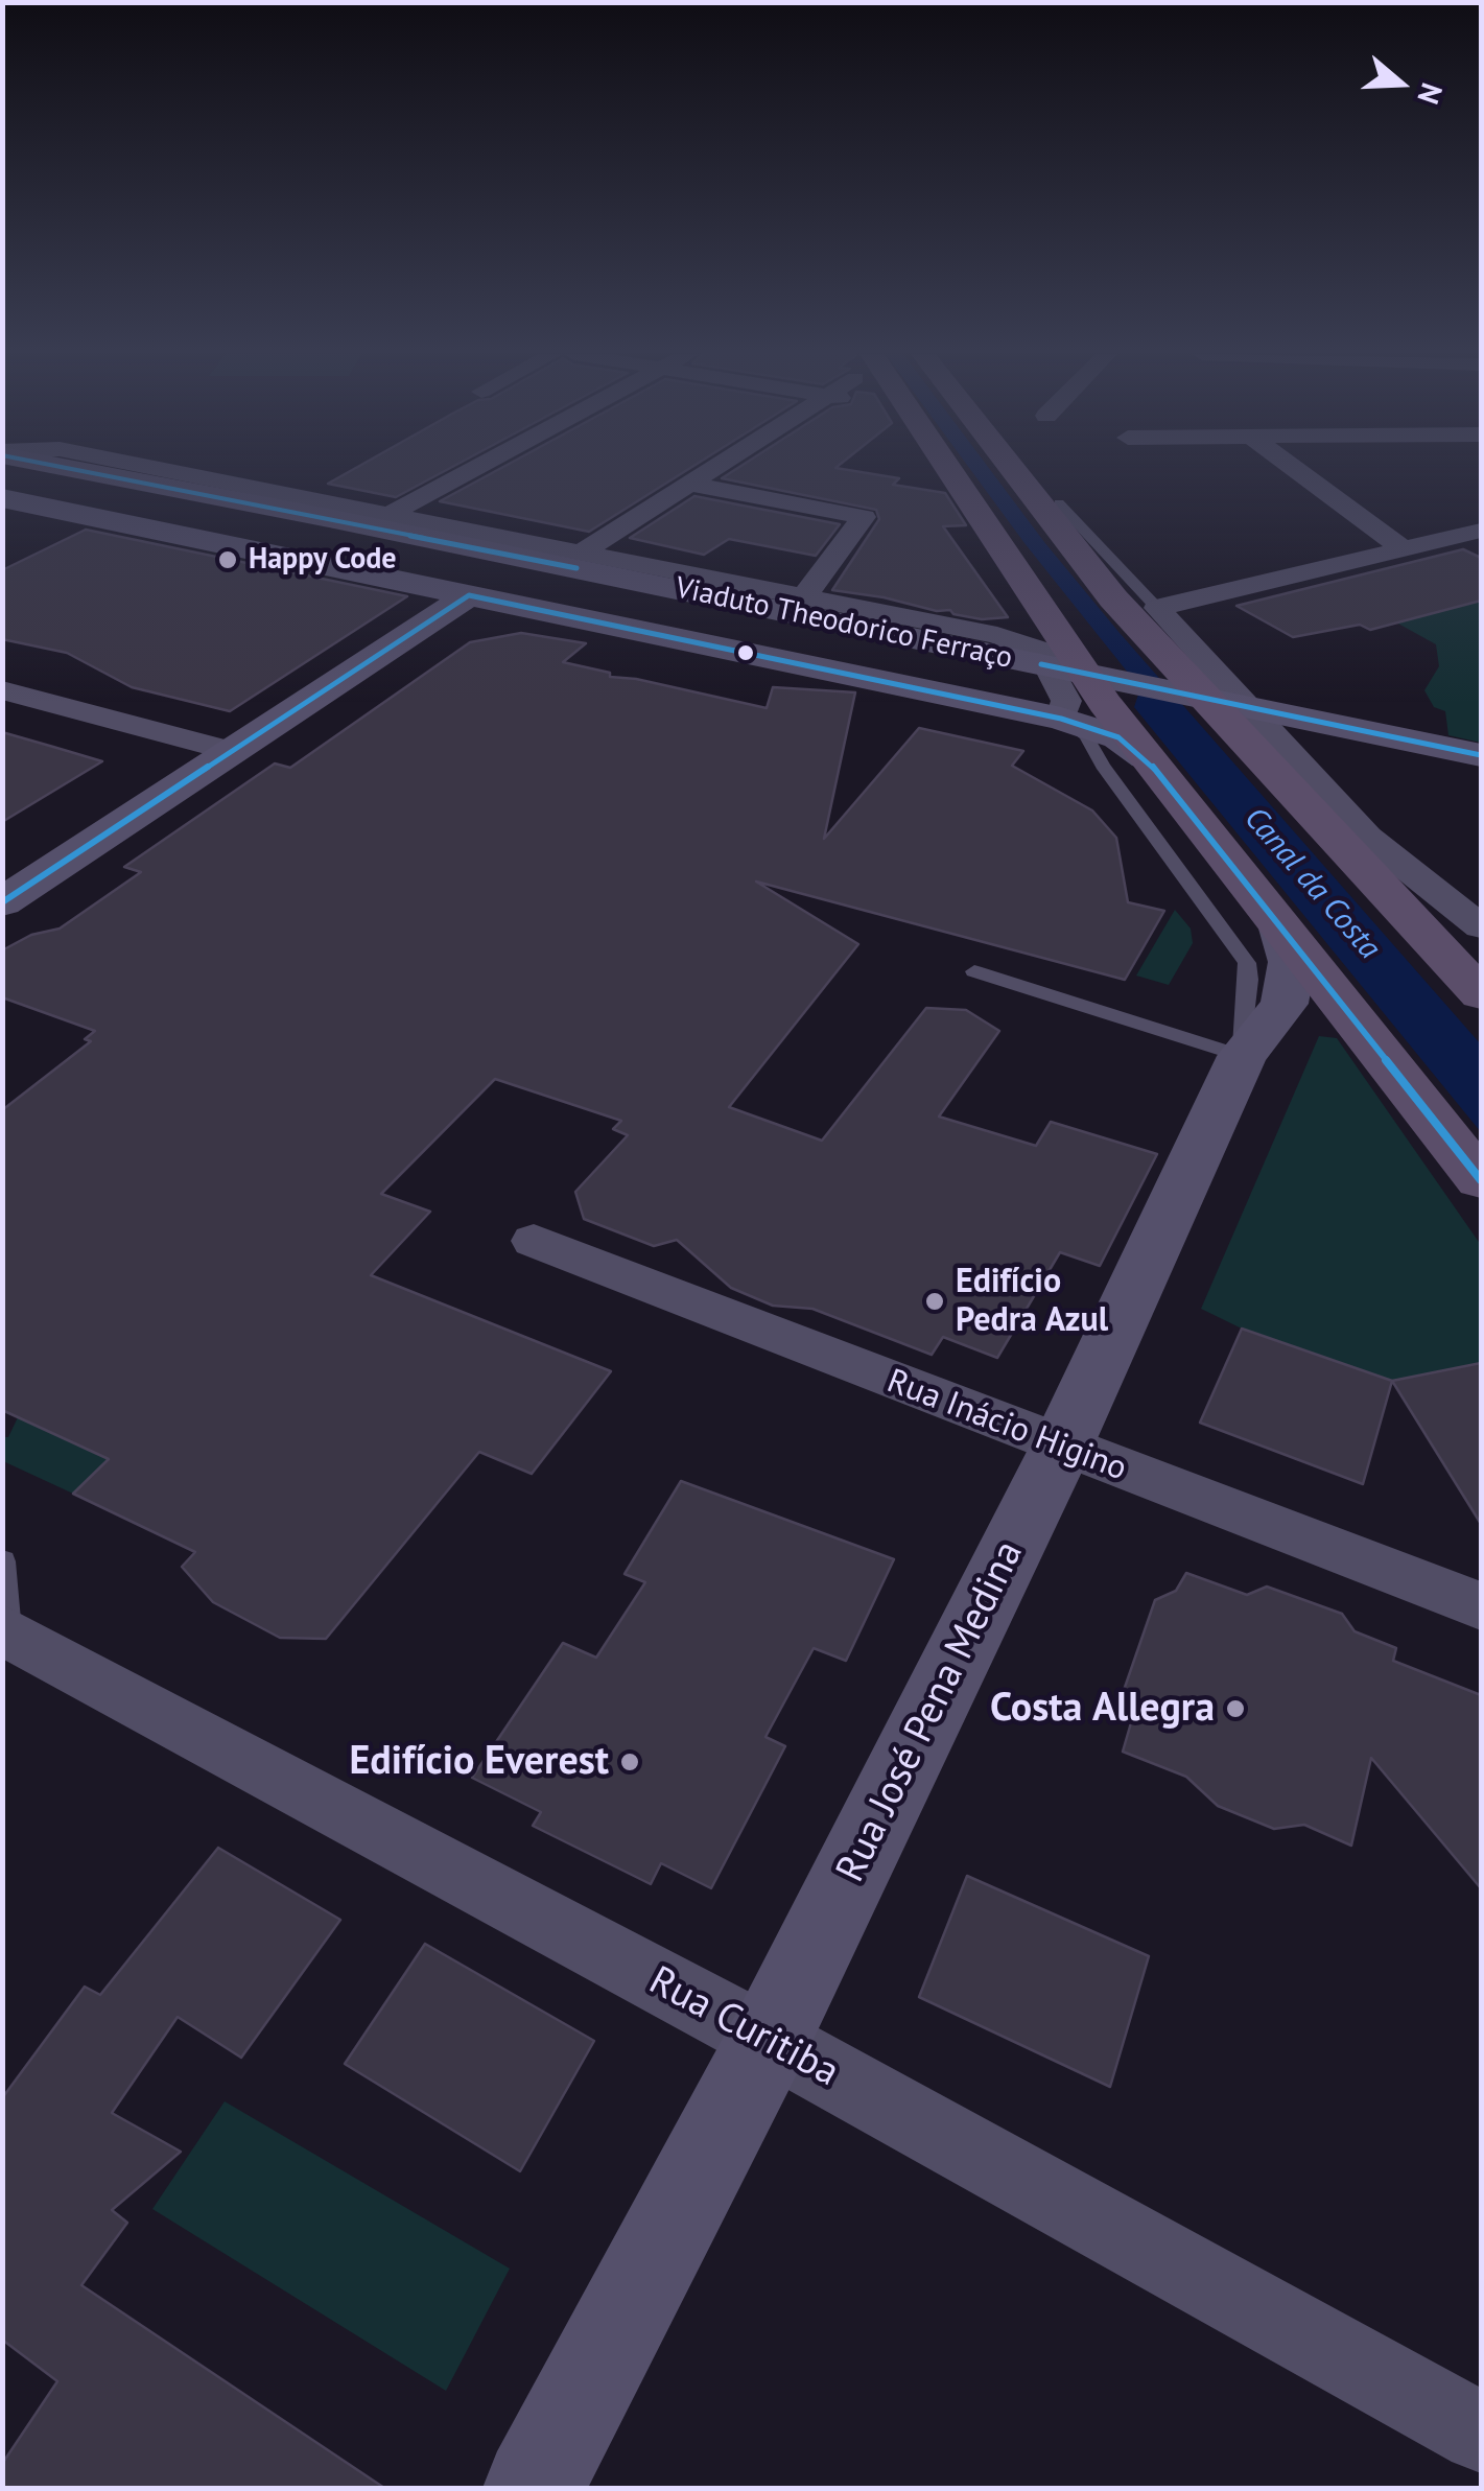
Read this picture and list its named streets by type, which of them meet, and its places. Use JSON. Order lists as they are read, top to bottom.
{
  "streets": {
    "street": [
      "Viaduto Theodorico Ferraço",
      "Rua Inácio Higino",
      "Rua José Pena Medina",
      "Rua Curitiba"
    ]
  },
  "crossings": [
    ["Rua Inácio Higino", "Rua José Pena Medina"],
    ["Rua José Pena Medina", "Rua Curitiba"]
  ],
  "water": ["Canal da Costa"],
  "places": [
    "Happy Code",
    "Edifício Pedra Azul",
    "Costa Allegra",
    "Edifício Everest"
  ],
  "north": "right"
}
